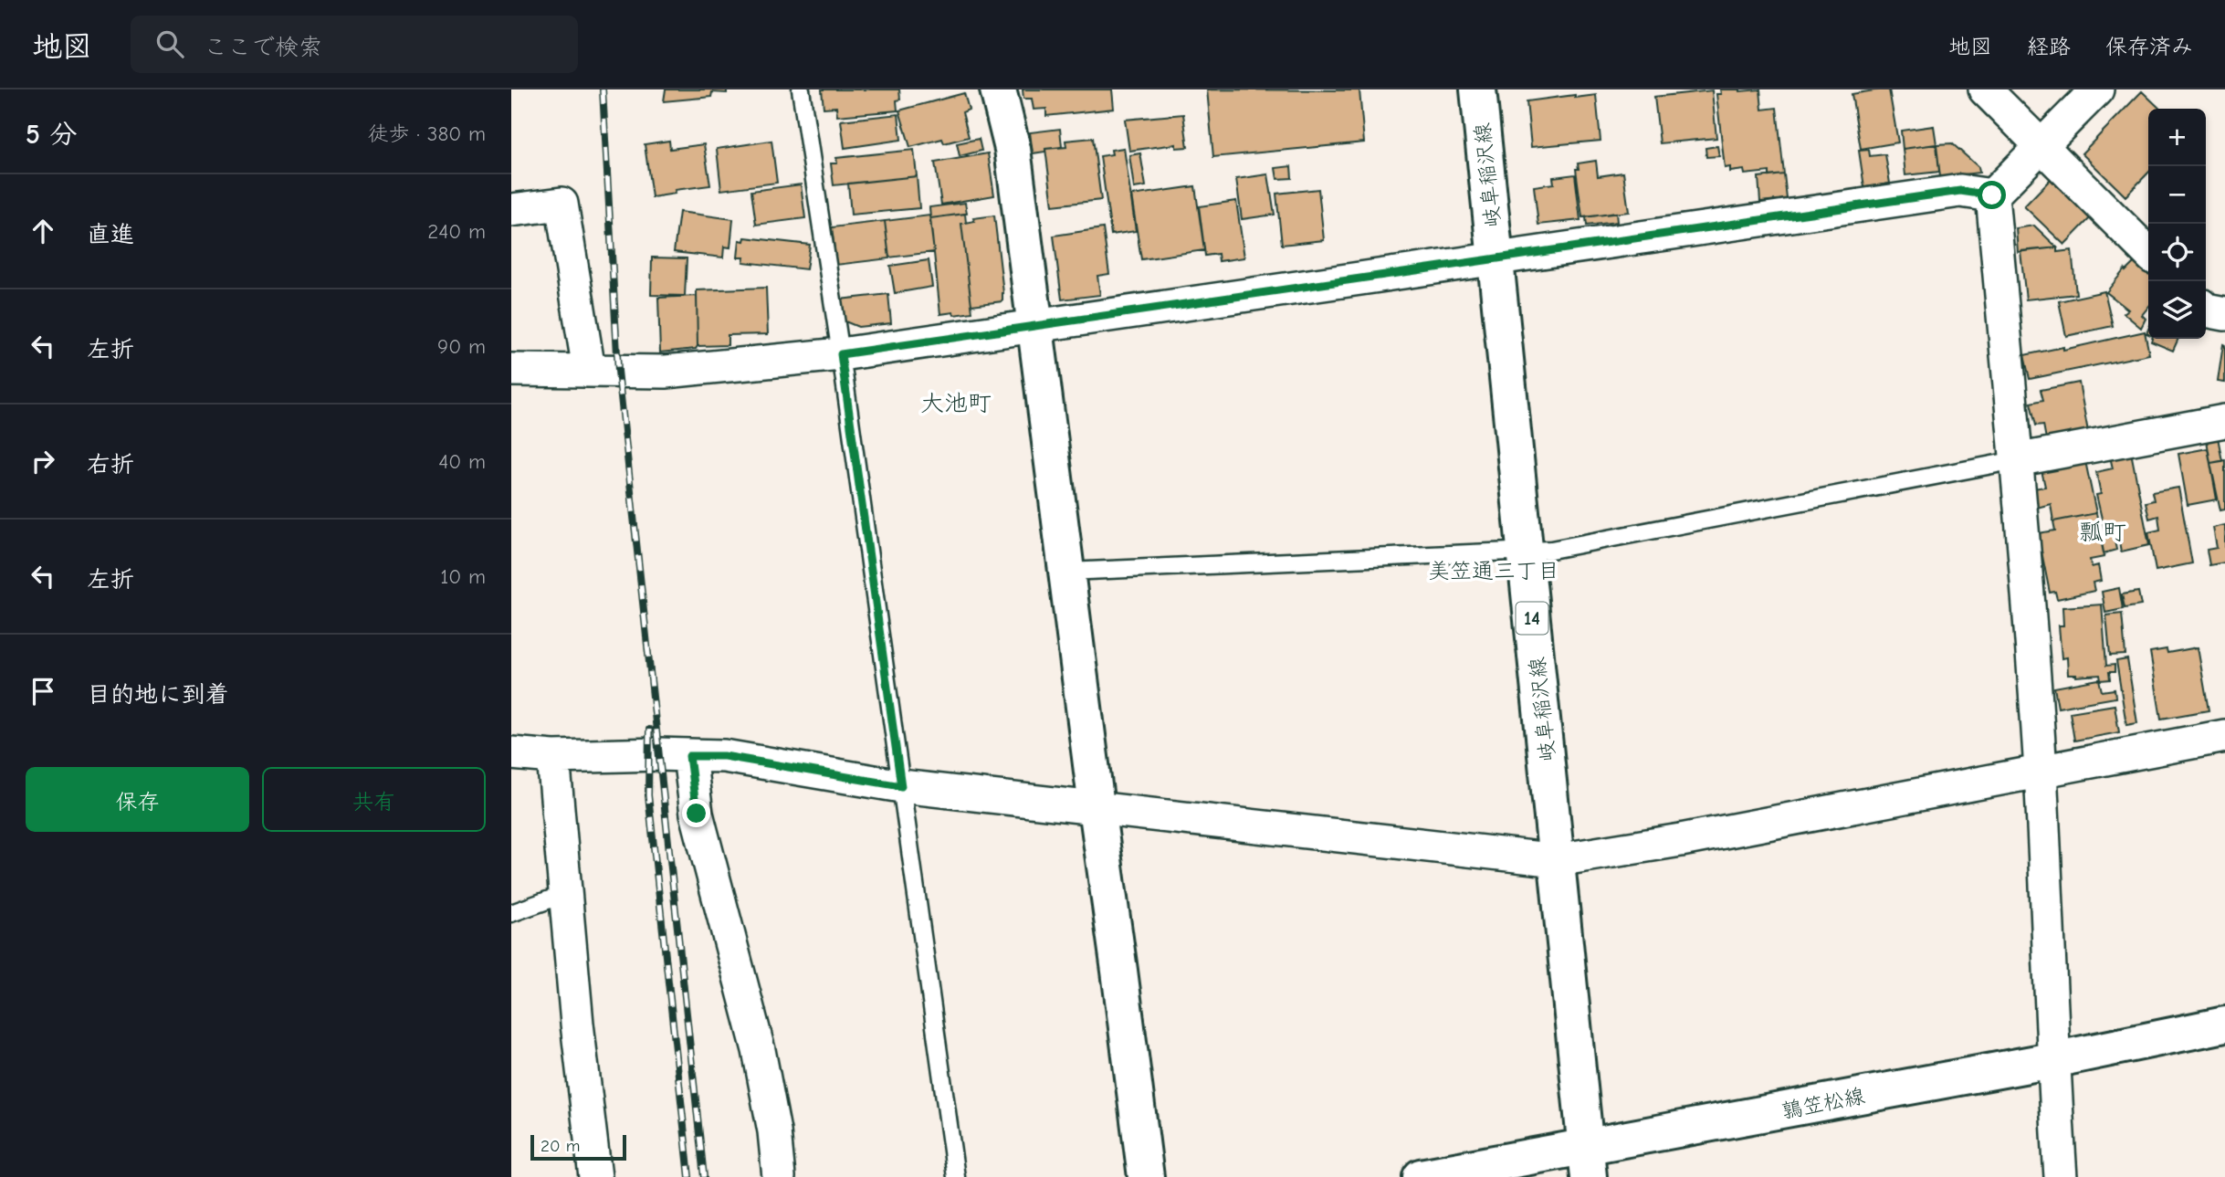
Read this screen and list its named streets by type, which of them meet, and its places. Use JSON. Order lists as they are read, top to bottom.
{
  "streets": {
    "main road": ["岐阜稲沢線", "14", "鶉笠松線"]
  },
  "crossings": [
    ["岐阜稲沢線", "鶉笠松線"]
  ],
  "districts": ["大池町", "瓢町", "美笠通三丁目"],
  "scale_bar": "20 m",
  "page": {
    "header": "地図",
    "search": "ここで検索",
    "nav": ["地図", "経路", "保存済み"],
    "heading": ["5 分", "徒歩 · 380 m"],
    "map_buttons": ["+", "−"],
    "list": [
      ["直進", "240 m"],
      ["左折", "90 m"],
      ["右折", "40 m"],
      ["左折", "10 m"],
      "目的地に到着"
    ],
    "buttons": ["保存", "共有"],
    "scale": "20 m"
  }
}
